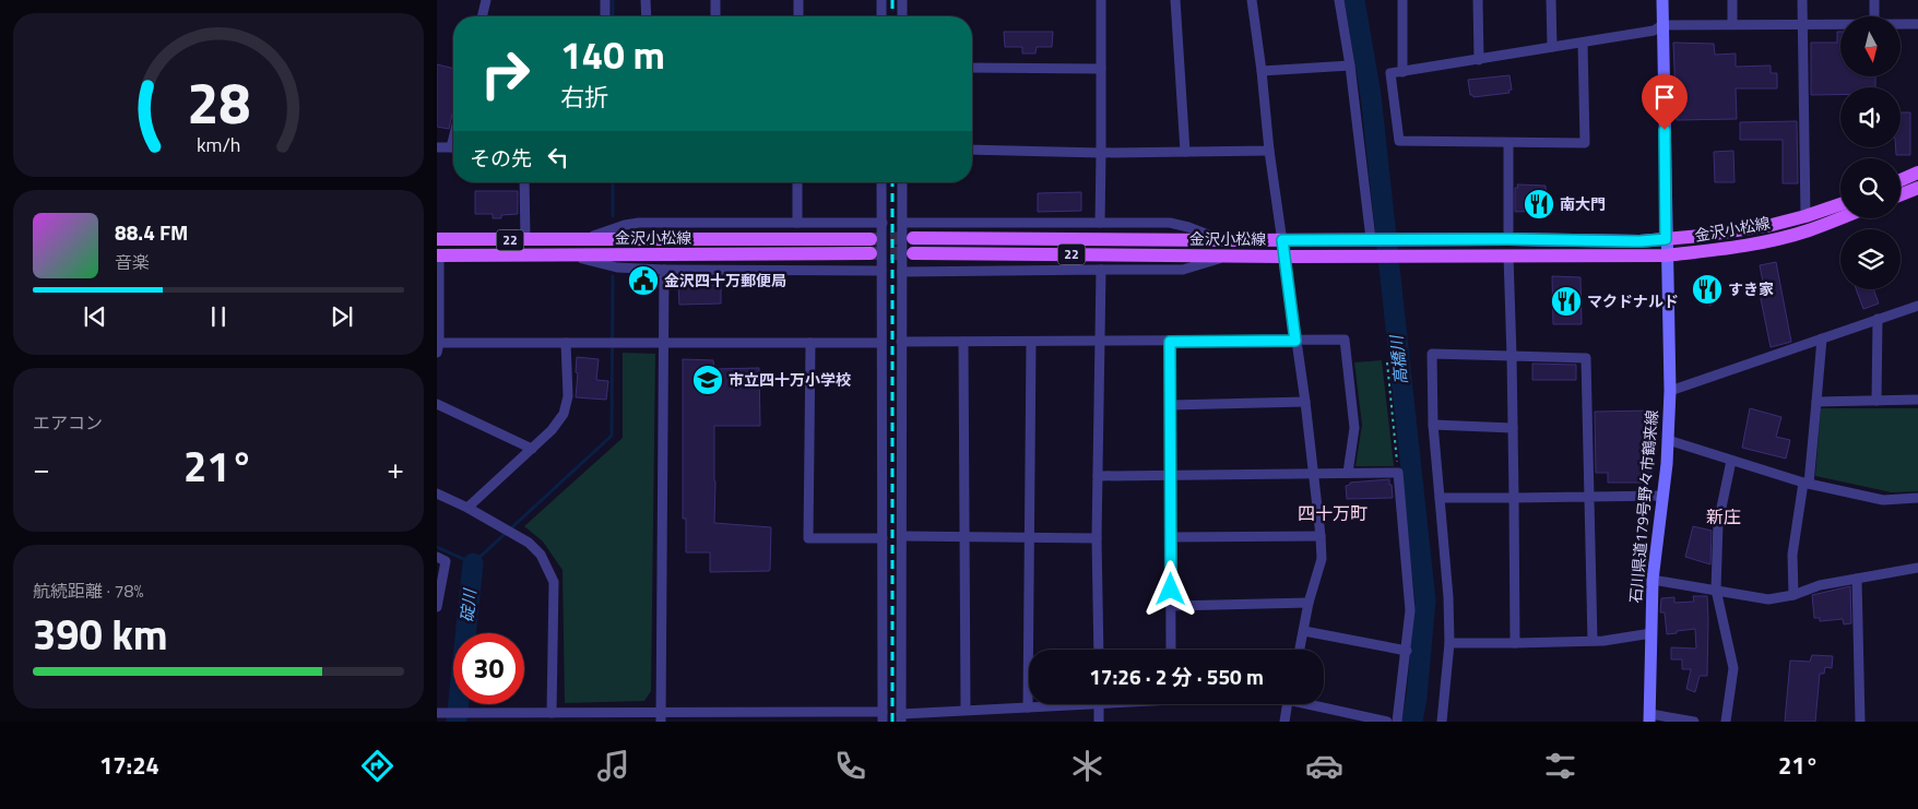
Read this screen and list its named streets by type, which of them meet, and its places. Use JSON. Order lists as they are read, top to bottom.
{
  "streets": {
    "main road": ["金沢小松線", "22", "石川県道179号野々市鶴来線"]
  },
  "crossings": [
    ["金沢小松線", "石川県道179号野々市鶴来線"]
  ],
  "districts": ["四十万町", "新庄"],
  "water": ["高橋川", "碇川"],
  "places": {
    "restaurant": ["南大門", "すき家", "マクドナルド"],
    "public building": ["金沢四十万郵便局"],
    "school or university": ["市立四十万小学校"]
  },
  "north": "bottom",
  "page": {
    "turn": ["140 m", "右折"],
    "then": "その先",
    "song": ["88.4 FM", "音楽"],
    "tile": [
      "エアコン",
      ["航続距離 · 78%", "390 km"]
    ],
    "heat": ["−", "21°", "+"],
    "limit": "30",
    "trip": "17:26 · 2 分 · 550 m",
    "tabs": ["17:24", "21°"],
    "gauge": ["28", "km/h"]
  }
}
